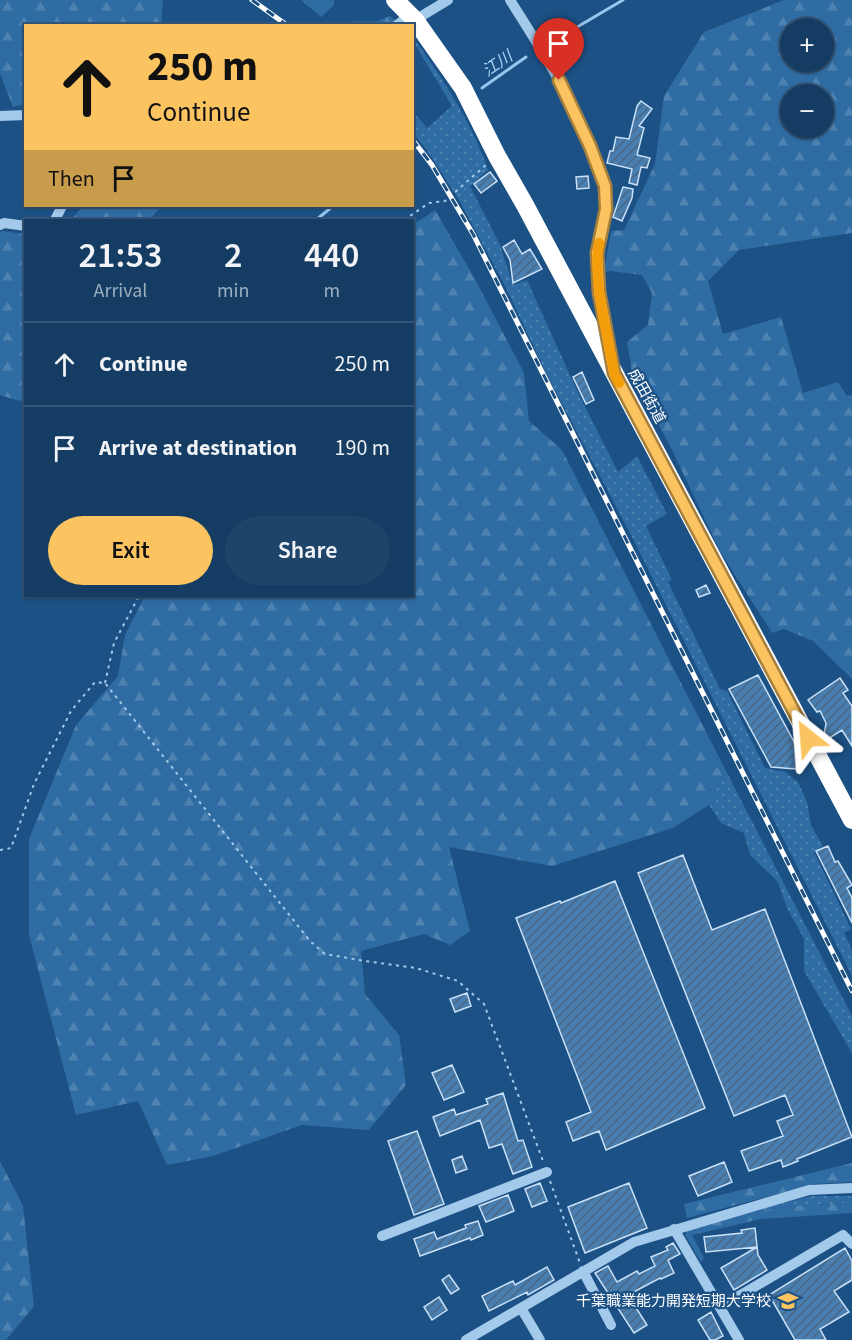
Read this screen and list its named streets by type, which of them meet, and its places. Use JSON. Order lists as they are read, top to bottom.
{
  "streets": {
    "highway": ["成田街道"]
  },
  "water": ["江川"],
  "places": {
    "school or university": ["千葉職業能力開発短期大学校"]
  },
  "page": {
    "map_buttons": ["+", "−"],
    "turn": ["250 m", "Continue"],
    "then": "Then",
    "eta": [
      "21:53",
      "Arrival",
      "2",
      "min",
      "440",
      "m"
    ],
    "list": [
      {
        "name": "Continue",
        "value": "250 m"
      },
      {
        "name": "Arrive at destination",
        "value": "190 m"
      }
    ],
    "buttons": ["Exit", "Share"]
  }
}
